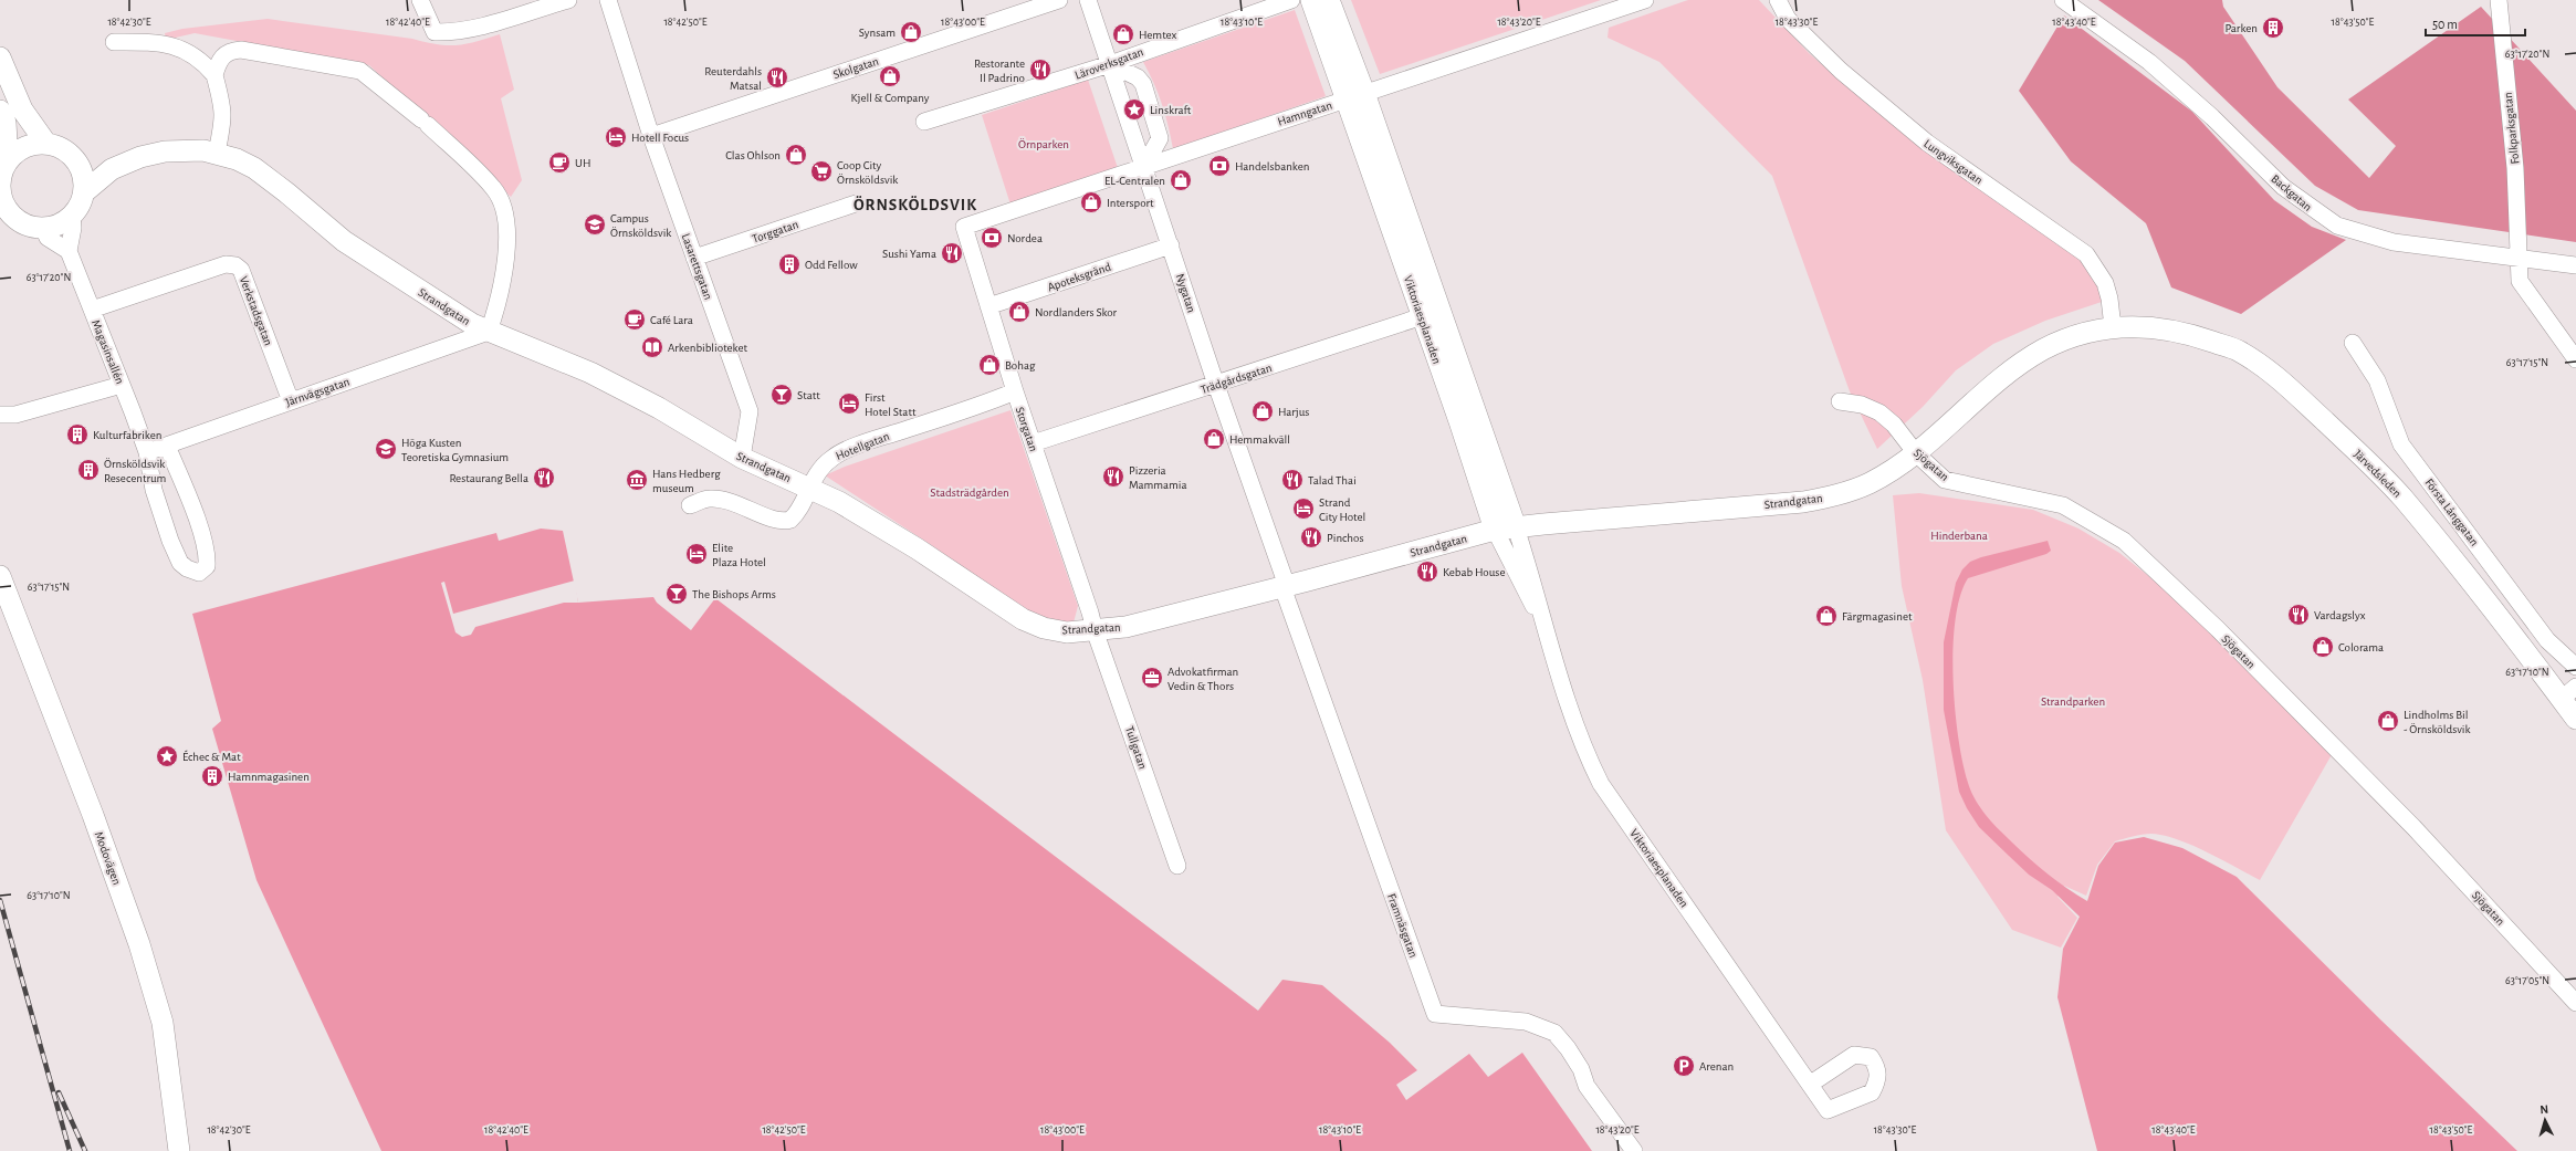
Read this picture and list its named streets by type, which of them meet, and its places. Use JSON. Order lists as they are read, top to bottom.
{
  "streets": {
    "main road": [
      "Strandgatan",
      "Viktoriaesplanaden",
      "Järvedsleden",
      "Modovägen"
    ],
    "street": [
      "Läroverksgatan",
      "Skolgatan",
      "Hamngatan",
      "Folkparksgatan",
      "Lungviksgatan",
      "Backgatan",
      "Torggatan",
      "Lasarettsgatan",
      "Apoteksgränd",
      "Nygatan",
      "Verkstadsgatan",
      "Magasinsallén",
      "Trädgårdsgatan",
      "Järnvägsgatan",
      "Storgatan",
      "Hotellgatan",
      "Sjögatan",
      "Första Långgatan",
      "Tullgatan",
      "Framnäsgatan"
    ]
  },
  "crossings": [
    ["Läroverksgatan", "Nygatan"],
    ["Skolgatan", "Lasarettsgatan"],
    ["Hamngatan", "Nygatan"],
    ["Hamngatan", "Viktoriaesplanaden"],
    ["Hamngatan", "Storgatan"],
    ["Folkparksgatan", "Backgatan"],
    ["Lungviksgatan", "Strandgatan"],
    ["Lungviksgatan", "Järvedsleden"],
    ["Torggatan", "Lasarettsgatan"],
    ["Lasarettsgatan", "Strandgatan"],
    ["Apoteksgränd", "Nygatan"],
    ["Apoteksgränd", "Storgatan"],
    ["Nygatan", "Strandgatan"],
    ["Nygatan", "Trädgårdsgatan"],
    ["Nygatan", "Framnäsgatan"],
    ["Strandgatan", "Viktoriaesplanaden"],
    ["Strandgatan", "Järnvägsgatan"],
    ["Strandgatan", "Storgatan"],
    ["Strandgatan", "Hotellgatan"],
    ["Strandgatan", "Sjögatan"],
    ["Strandgatan", "Järvedsleden"],
    ["Strandgatan", "Tullgatan"],
    ["Strandgatan", "Framnäsgatan"],
    ["Verkstadsgatan", "Magasinsallén"],
    ["Verkstadsgatan", "Järnvägsgatan"],
    ["Viktoriaesplanaden", "Trädgårdsgatan"],
    ["Magasinsallén", "Järnvägsgatan"],
    ["Trädgårdsgatan", "Storgatan"],
    ["Storgatan", "Hotellgatan"],
    ["Storgatan", "Tullgatan"]
  ],
  "districts": ["ÖRNSKÖLDSVIK"],
  "parks": [
    "Örnparken",
    "Stadsträdgården",
    "Hinderbana",
    "Strandparken"
  ],
  "places": {
    "building": [
      "Parken",
      "Odd Fellow",
      "Kulturfabriken",
      "Örnsköldsvik Resecentrum",
      "Hamnmagasinen"
    ],
    "shop": [
      "Synsam",
      "Hemtex",
      "Kjell & Company",
      "Clas Ohlson",
      "EL-Centralen",
      "Intersport",
      "Nordlanders Skor",
      "Bohag",
      "Harjus",
      "Hemmakväll",
      "Färgmagasinet",
      "Colorama",
      "Lindholms Bil - Örnsköldsvik"
    ],
    "restaurant": [
      "Restorante Il Padrino",
      "Reuterdahls Matsal",
      "Sushi Yama",
      "Pizzeria Mammamia",
      "Restaurang Bella",
      "Talad Thai",
      "Pinchos",
      "Kebab House",
      "Vardagslyx"
    ],
    "place": ["Linskraft", "Échec & Mat"],
    "hotel": [
      "Hotell Focus",
      "First Hotel Statt",
      "Strand City Hotel",
      "Elite Plaza Hotel"
    ],
    "cafe": ["UH", "Café Lara"],
    "bank": ["Handelsbanken", "Nordea"],
    "supermarket": ["Coop City Örnsköldsvik"],
    "school or university": ["Campus Örnsköldsvik", "Höga Kusten Teoretiska Gymnasium"],
    "library": ["Arkenbiblioteket"],
    "bar": ["Statt", "The Bishops Arms"],
    "museum": ["Hans Hedberg museum"],
    "office": ["Advokatfirman Vedin & Thors"],
    "parking": ["Arenan"]
  },
  "scale_bar": "50 m",
  "north": "top",
  "coordinates": [
    "18°42'30\"E",
    "18°42'40\"E",
    "18°42'50\"E",
    "18°43'00\"E",
    "18°43'20\"E",
    "18°43'30\"E",
    "18°43'40\"E",
    "18°43'50\"E",
    "18°43'10\"E",
    "63°17'20\"N",
    "63°17'15\"N",
    "63°17'10\"N",
    "63°17'05\"N"
  ]
}
